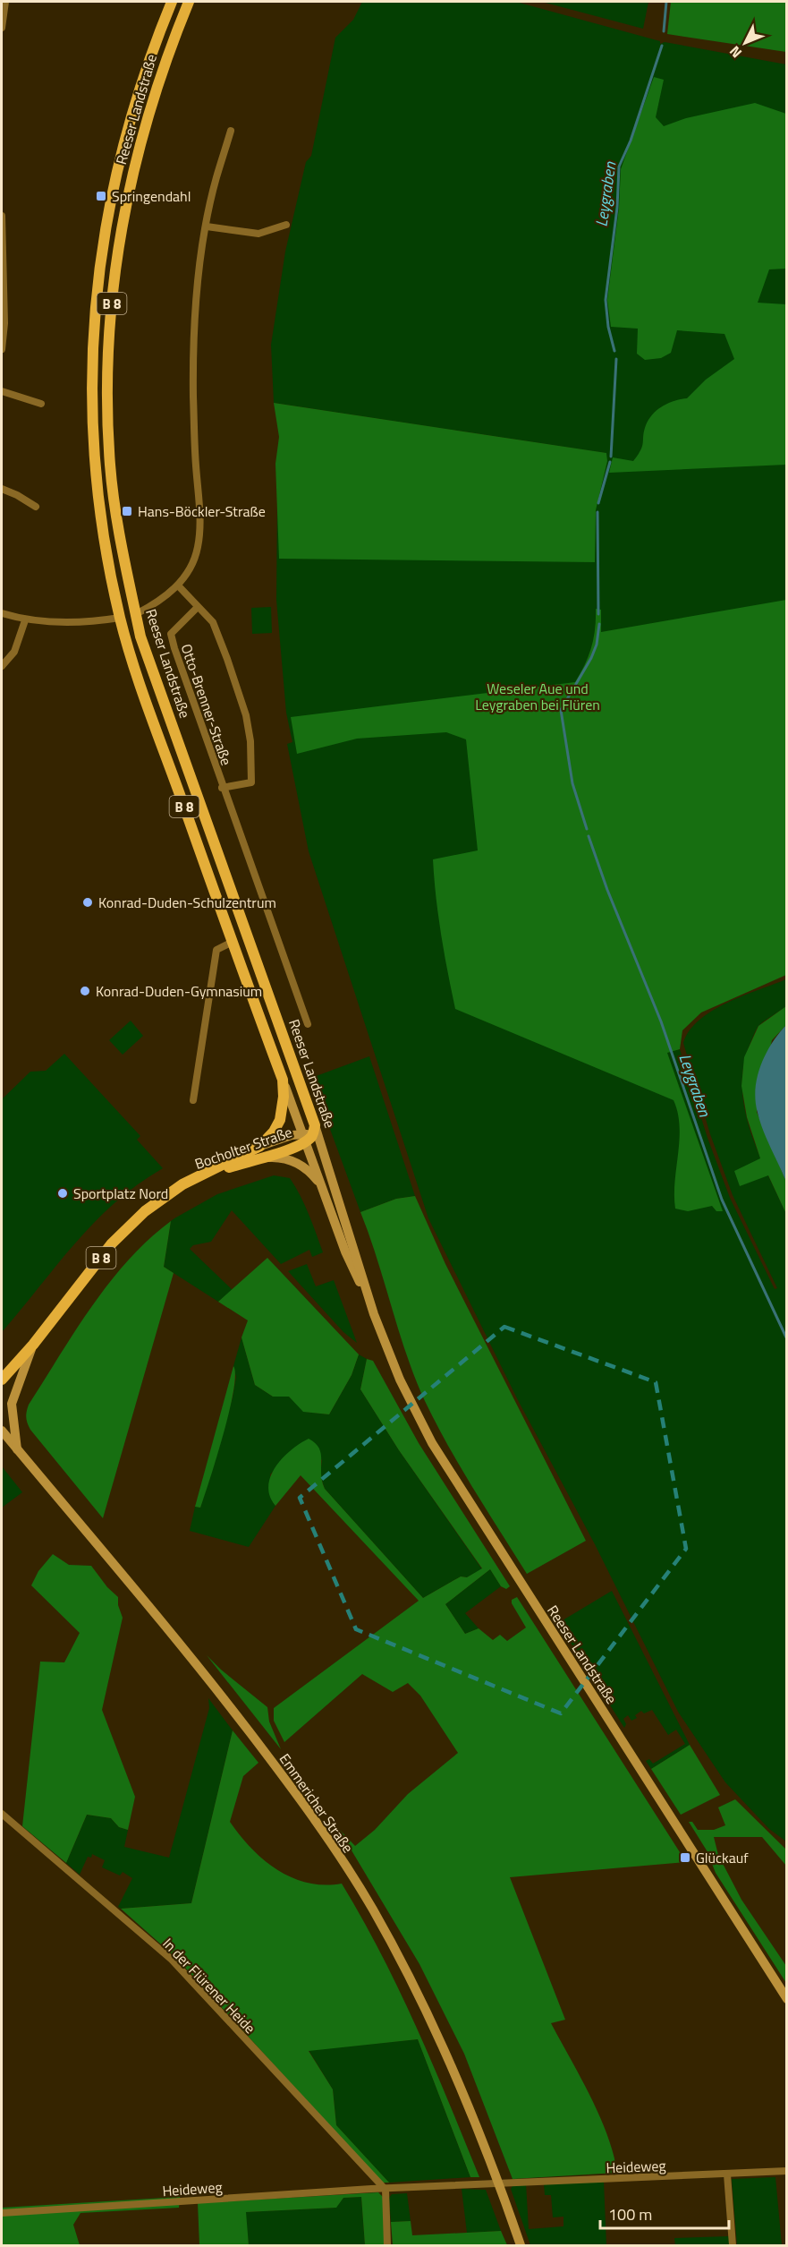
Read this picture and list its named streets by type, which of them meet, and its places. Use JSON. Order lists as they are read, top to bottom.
{
  "streets": {
    "main road": ["Reeser Landstraße", "B 8", "Bocholter Straße"],
    "street": [
      "Otto-Brenner-Straße",
      "Emmericher Straße",
      "In der Flürener Heide",
      "Heideweg"
    ]
  },
  "crossings": [
    ["Reeser Landstraße", "B 8"],
    ["Reeser Landstraße", "Bocholter Straße"],
    ["B 8", "Bocholter Straße"],
    ["Emmericher Straße", "Heideweg"],
    ["In der Flürener Heide", "Heideweg"]
  ],
  "water": ["Leygraben"],
  "parks": ["Weseler Aue und Leygraben bei Flüren"],
  "places": {
    "transit": ["Springendahl", "Hans-Böckler-Straße", "Glückauf"],
    "other": ["Konrad-Duden-Schulzentrum", "Konrad-Duden-Gymnasium", "Sportplatz Nord"]
  },
  "scale_bar": "100 m",
  "north": "bottom left"
}
